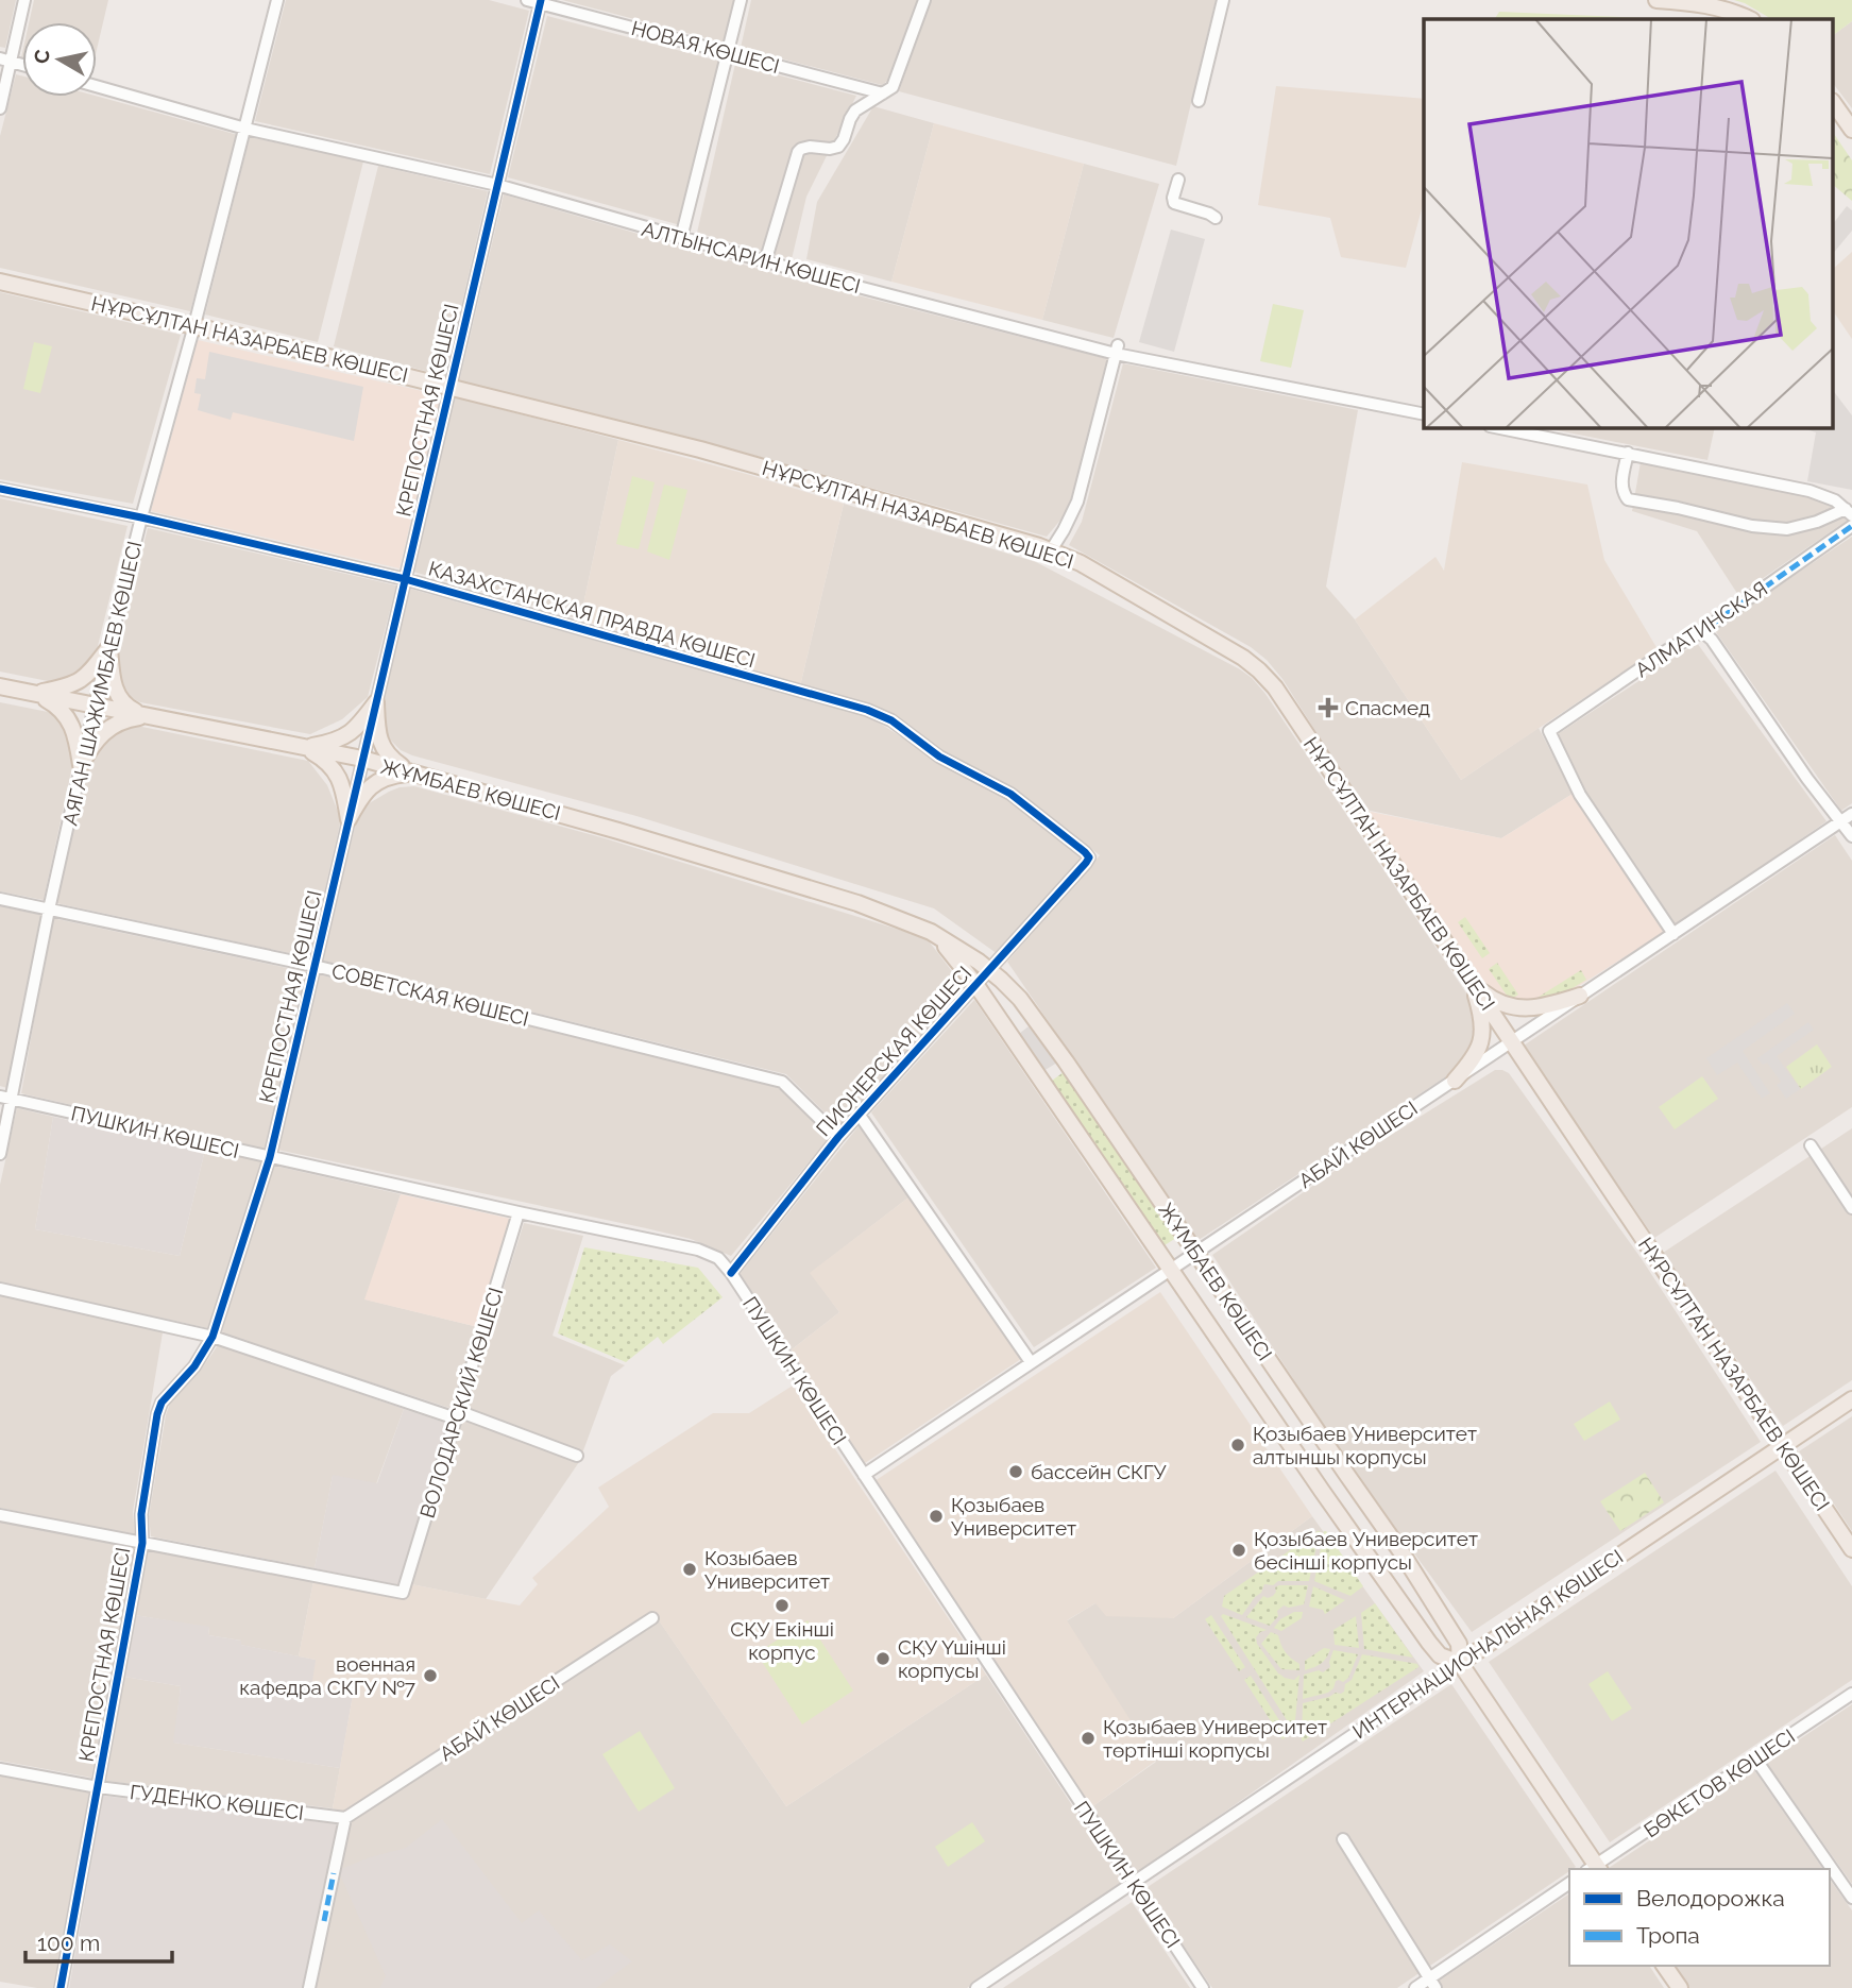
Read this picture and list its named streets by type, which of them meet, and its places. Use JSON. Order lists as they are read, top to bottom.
{
  "streets": {
    "main road": ["НҰРСҰЛТАН НАЗАРБАЕВ КӨШЕСІ", "ЖҰМБАЕВ КӨШЕСІ", "ИНТЕРНАЦИОНАЛЬНАЯ КӨШЕСІ"],
    "street": [
      "НОВАЯ КӨШЕСІ",
      "АЛТЫНСАРИН КӨШЕСІ",
      "КРЕПОСТНАЯ КӨШЕСІ",
      "КАЗАХСТАНСКАЯ ПРАВДА КӨШЕСІ",
      "АЛМАТИНСКАЯ",
      "АЯГАН ШАЖИМБАЕВ КӨШЕСІ",
      "СОВЕТСКАЯ КӨШЕСІ",
      "ПИОНЕРСКАЯ КӨШЕСІ",
      "ПУШКИН КӨШЕСІ",
      "АБАЙ КӨШЕСІ",
      "ВОЛОДАРСКИЙ КӨШЕСІ",
      "БӨКЕТОВ КӨШЕСІ",
      "ГУДЕНКО КӨШЕСІ"
    ]
  },
  "crossings": [
    ["НОВАЯ КӨШЕСІ", "КРЕПОСТНАЯ КӨШЕСІ"],
    ["АЛТЫНСАРИН КӨШЕСІ", "КРЕПОСТНАЯ КӨШЕСІ"],
    ["АЛТЫНСАРИН КӨШЕСІ", "АЯГАН ШАЖИМБАЕВ КӨШЕСІ"],
    ["НҰРСҰЛТАН НАЗАРБАЕВ КӨШЕСІ", "КРЕПОСТНАЯ КӨШЕСІ"],
    ["НҰРСҰЛТАН НАЗАРБАЕВ КӨШЕСІ", "АЯГАН ШАЖИМБАЕВ КӨШЕСІ"],
    ["НҰРСҰЛТАН НАЗАРБАЕВ КӨШЕСІ", "АБАЙ КӨШЕСІ"],
    ["НҰРСҰЛТАН НАЗАРБАЕВ КӨШЕСІ", "ИНТЕРНАЦИОНАЛЬНАЯ КӨШЕСІ"],
    ["КРЕПОСТНАЯ КӨШЕСІ", "КАЗАХСТАНСКАЯ ПРАВДА КӨШЕСІ"],
    ["КРЕПОСТНАЯ КӨШЕСІ", "ЖҰМБАЕВ КӨШЕСІ"],
    ["КРЕПОСТНАЯ КӨШЕСІ", "СОВЕТСКАЯ КӨШЕСІ"],
    ["КРЕПОСТНАЯ КӨШЕСІ", "ПУШКИН КӨШЕСІ"],
    ["КРЕПОСТНАЯ КӨШЕСІ", "ВОЛОДАРСКИЙ КӨШЕСІ"],
    ["КРЕПОСТНАЯ КӨШЕСІ", "ГУДЕНКО КӨШЕСІ"],
    ["КАЗАХСТАНСКАЯ ПРАВДА КӨШЕСІ", "АЯГАН ШАЖИМБАЕВ КӨШЕСІ"],
    ["КАЗАХСТАНСКАЯ ПРАВДА КӨШЕСІ", "ПИОНЕРСКАЯ КӨШЕСІ"],
    ["АЛМАТИНСКАЯ", "АБАЙ КӨШЕСІ"],
    ["АЯГАН ШАЖИМБАЕВ КӨШЕСІ", "ЖҰМБАЕВ КӨШЕСІ"],
    ["АЯГАН ШАЖИМБАЕВ КӨШЕСІ", "СОВЕТСКАЯ КӨШЕСІ"],
    ["АЯГАН ШАЖИМБАЕВ КӨШЕСІ", "ПУШКИН КӨШЕСІ"],
    ["ЖҰМБАЕВ КӨШЕСІ", "ПИОНЕРСКАЯ КӨШЕСІ"],
    ["ЖҰМБАЕВ КӨШЕСІ", "АБАЙ КӨШЕСІ"],
    ["ЖҰМБАЕВ КӨШЕСІ", "ИНТЕРНАЦИОНАЛЬНАЯ КӨШЕСІ"],
    ["ЖҰМБАЕВ КӨШЕСІ", "БӨКЕТОВ КӨШЕСІ"],
    ["СОВЕТСКАЯ КӨШЕСІ", "ПИОНЕРСКАЯ КӨШЕСІ"],
    ["ПИОНЕРСКАЯ КӨШЕСІ", "ПУШКИН КӨШЕСІ"],
    ["ПУШКИН КӨШЕСІ", "АБАЙ КӨШЕСІ"],
    ["ПУШКИН КӨШЕСІ", "ВОЛОДАРСКИЙ КӨШЕСІ"],
    ["ПУШКИН КӨШЕСІ", "ИНТЕРНАЦИОНАЛЬНАЯ КӨШЕСІ"],
    ["АБАЙ КӨШЕСІ", "ГУДЕНКО КӨШЕСІ"]
  ],
  "places": {
    "health": ["Спасмед"],
    "other": [
      "Қозыбаев Университет алтыншы корпусы",
      "бассейн СКГУ",
      "Қозыбаев Университет",
      "Қозыбаев Университет бесінші корпусы",
      "Козыбаев Университет",
      "СҚУ Екінші корпус",
      "СҚУ Үшінші корпусы",
      "военная кафедра СКГУ №7",
      "Қозыбаев Университет төртінші корпусы"
    ]
  },
  "legend": ["Велодорожка", "Тропа"],
  "scale_bar": "100 m",
  "north": "left"
}
